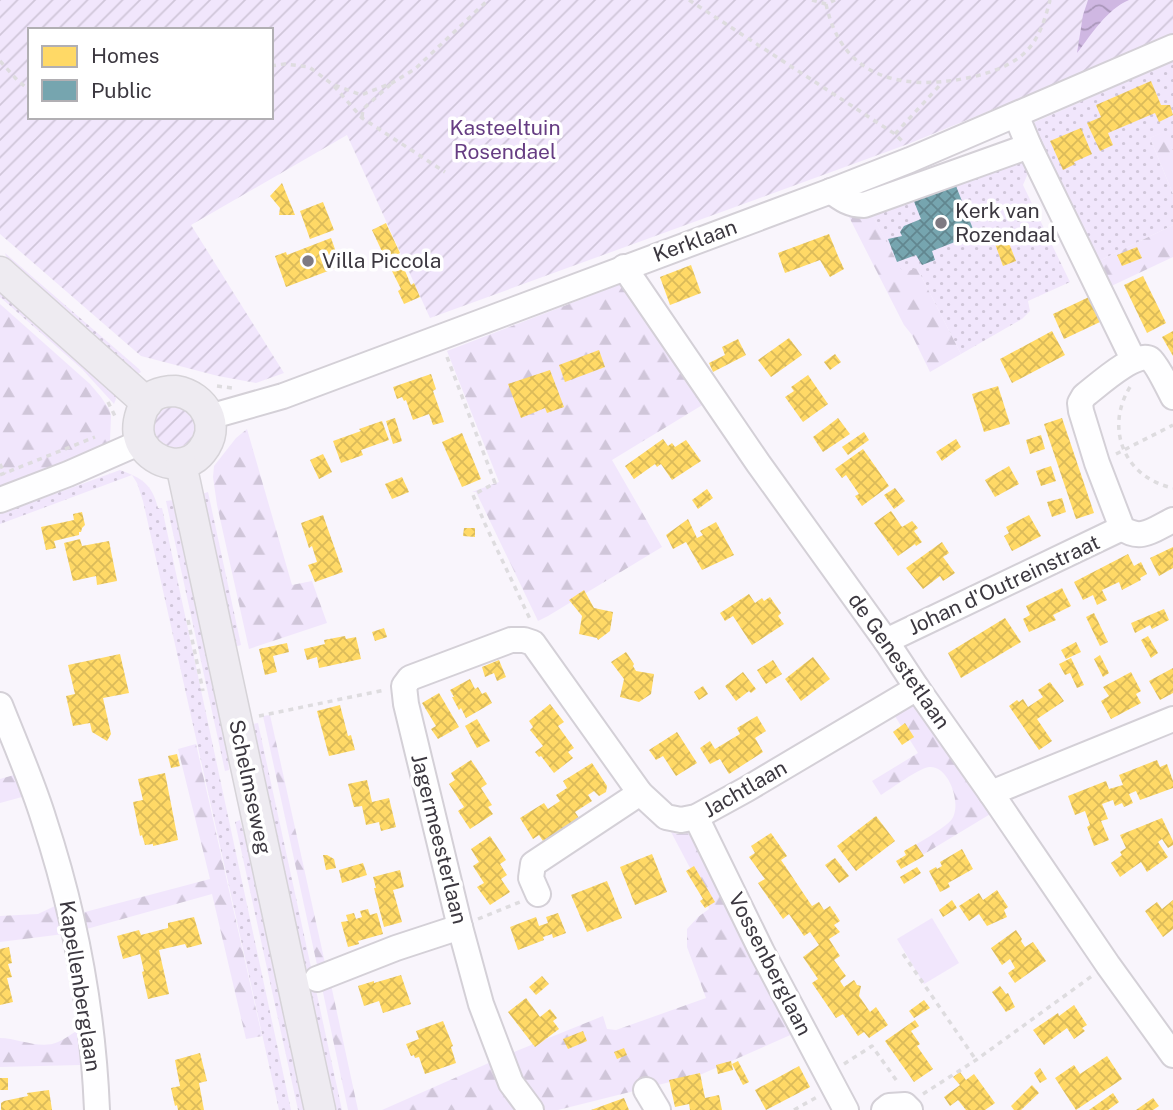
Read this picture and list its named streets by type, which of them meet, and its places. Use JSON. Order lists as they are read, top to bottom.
{
  "streets": {
    "main road": ["Schelmseweg"],
    "street": [
      "Kerklaan",
      "Johan d'Outreinstraat",
      "de Genestetlaan",
      "Jachtlaan",
      "Jagermeesterlaan",
      "Vossenberglaan",
      "Kapellenberglaan"
    ]
  },
  "crossings": [
    ["Kerklaan", "de Genestetlaan"],
    ["Johan d'Outreinstraat", "de Genestetlaan"],
    ["de Genestetlaan", "Jachtlaan"],
    ["Jachtlaan", "Vossenberglaan"]
  ],
  "parks": ["Kasteeltuin Rosendael"],
  "places": ["Kerk van Rozendaal", "Villa Piccola"],
  "legend": ["Homes", "Public"]
}
